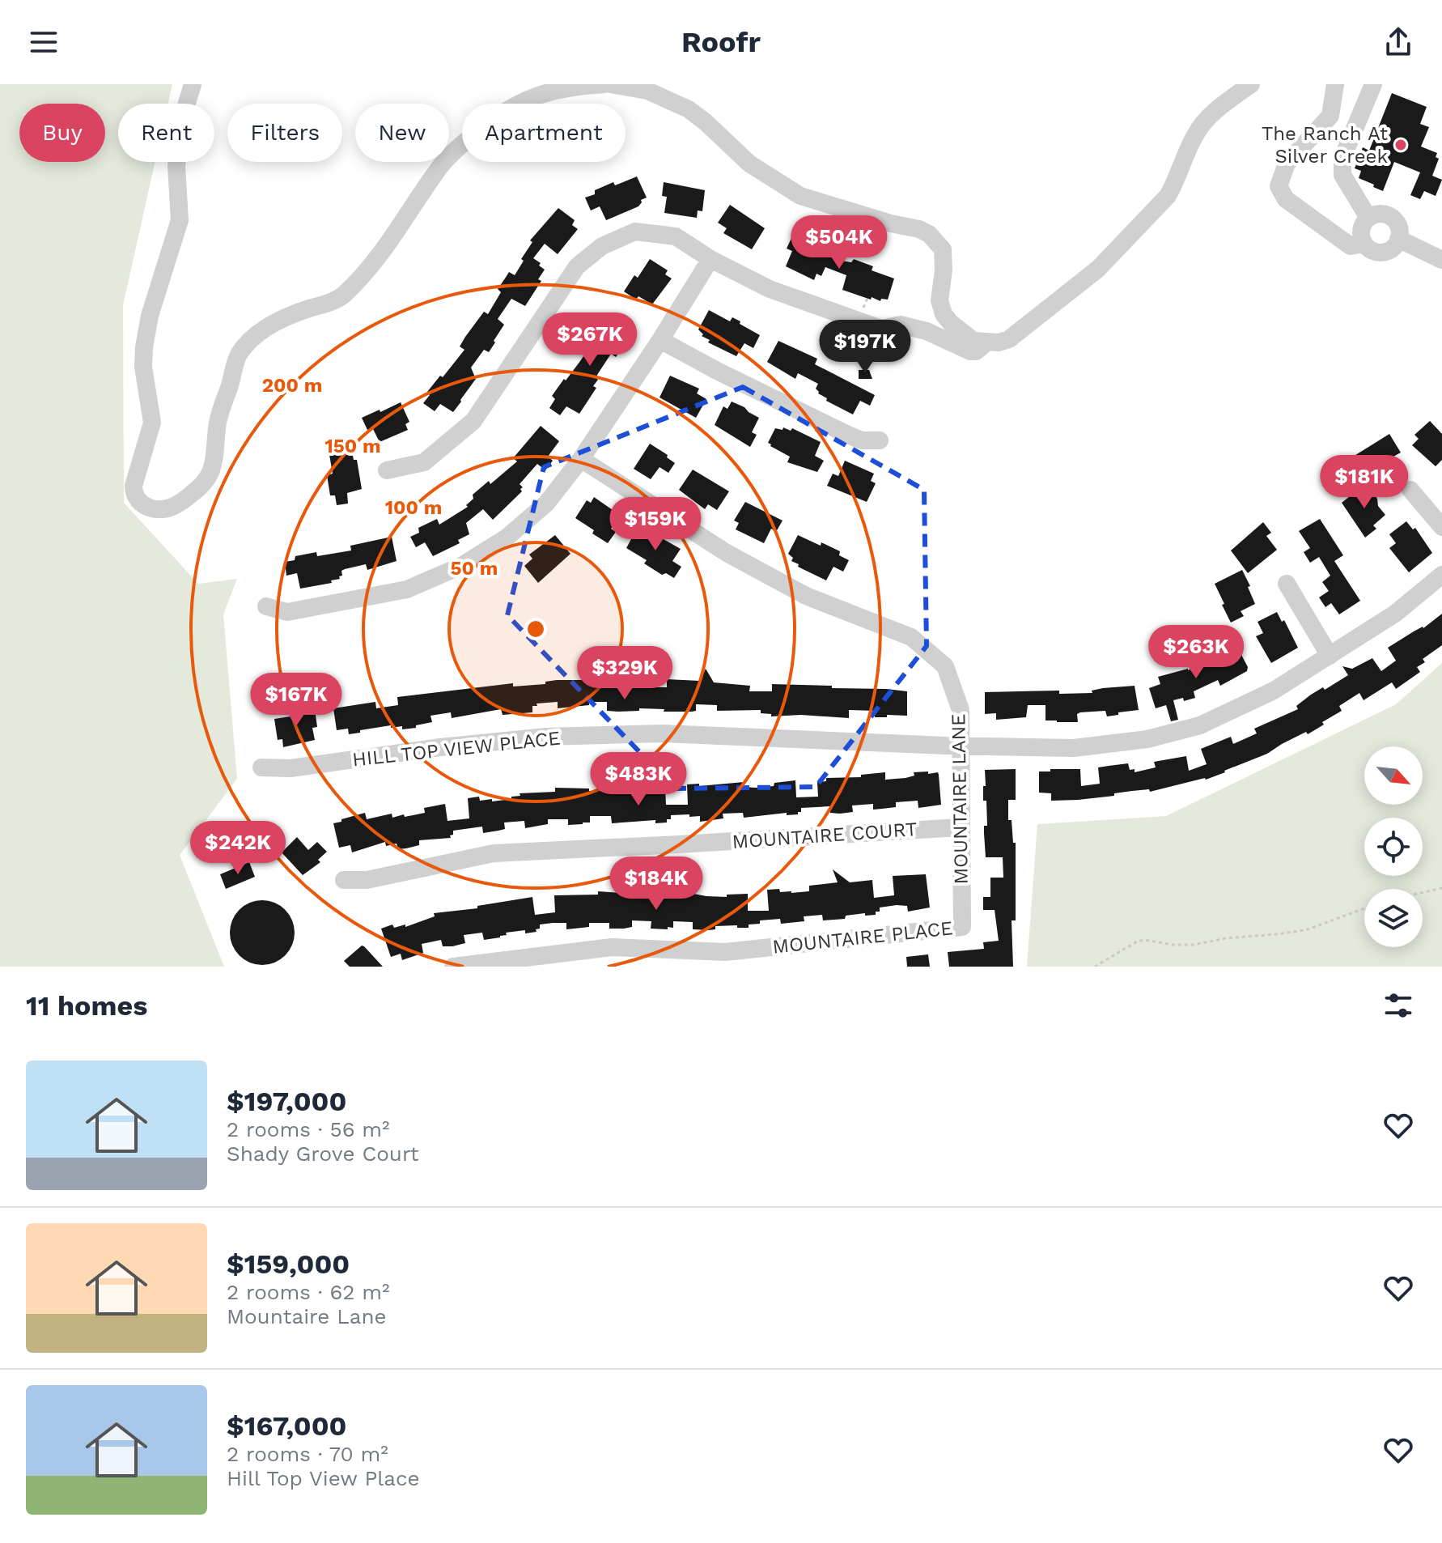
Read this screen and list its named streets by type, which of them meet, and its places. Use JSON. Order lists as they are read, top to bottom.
{
  "streets": {
    "street": [
      "HILL TOP VIEW PLACE",
      "MOUNTAIRE LANE",
      "MOUNTAIRE COURT",
      "MOUNTAIRE PLACE"
    ]
  },
  "crossings": [
    ["HILL TOP VIEW PLACE", "MOUNTAIRE LANE"],
    ["MOUNTAIRE LANE", "MOUNTAIRE COURT"],
    ["MOUNTAIRE LANE", "MOUNTAIRE PLACE"]
  ],
  "places": ["The Ranch At Silver Creek"],
  "north": "bottom right",
  "page": {
    "header": "Roofr",
    "chip": [
      "Buy",
      "Rent",
      "Filters",
      "New",
      "Apartment"
    ],
    "price": [
      "$504K",
      "$267K",
      "$197K",
      "$181K",
      "$159K",
      "$263K",
      "$329K",
      "$167K",
      "$483K",
      "$242K",
      "$184K"
    ],
    "heading": "11 homes",
    "list": [
      {
        "name": "$197,000",
        "note": "2 rooms · 56 m² · Shady Grove Court"
      },
      {
        "name": "$159,000",
        "note": "2 rooms · 62 m² · Mountaire Lane"
      },
      {
        "name": "$167,000",
        "note": "2 rooms · 70 m² · Hill Top View Place"
      }
    ]
  },
  "rings": [
    "200 m",
    "150 m",
    "100 m",
    "50 m"
  ]
}
